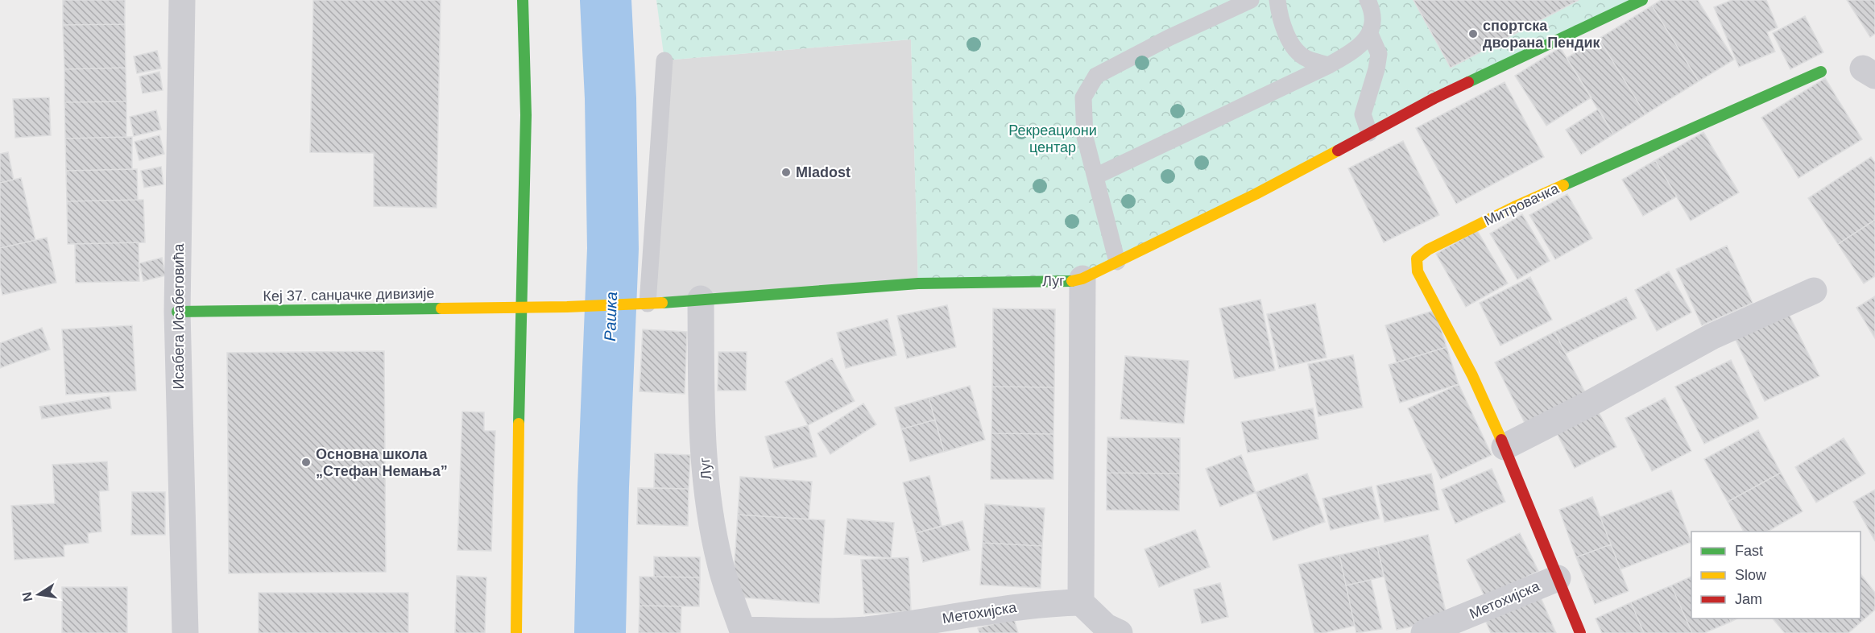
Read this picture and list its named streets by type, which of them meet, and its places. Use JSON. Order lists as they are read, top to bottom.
{
  "streets": {
    "street": [
      "Митровачка",
      "Луг",
      "Кеј 37. санџачке дивизије",
      "Исабега Исабеговића",
      "Метохијска"
    ]
  },
  "crossings": [
    ["Митровачка", "Метохијска"],
    ["Луг", "Кеј 37. санџачке дивизије"],
    ["Луг", "Метохијска"],
    ["Кеј 37. санџачке дивизије", "Исабега Исабеговића"]
  ],
  "water": ["Рашка"],
  "parks": ["Рекреациони центар"],
  "places": ["спортска дворана Пендик", "Mladost", "Основна школа „Стефан Немања”"],
  "legend": ["Fast", "Slow", "Jam"],
  "north": "left"
}
